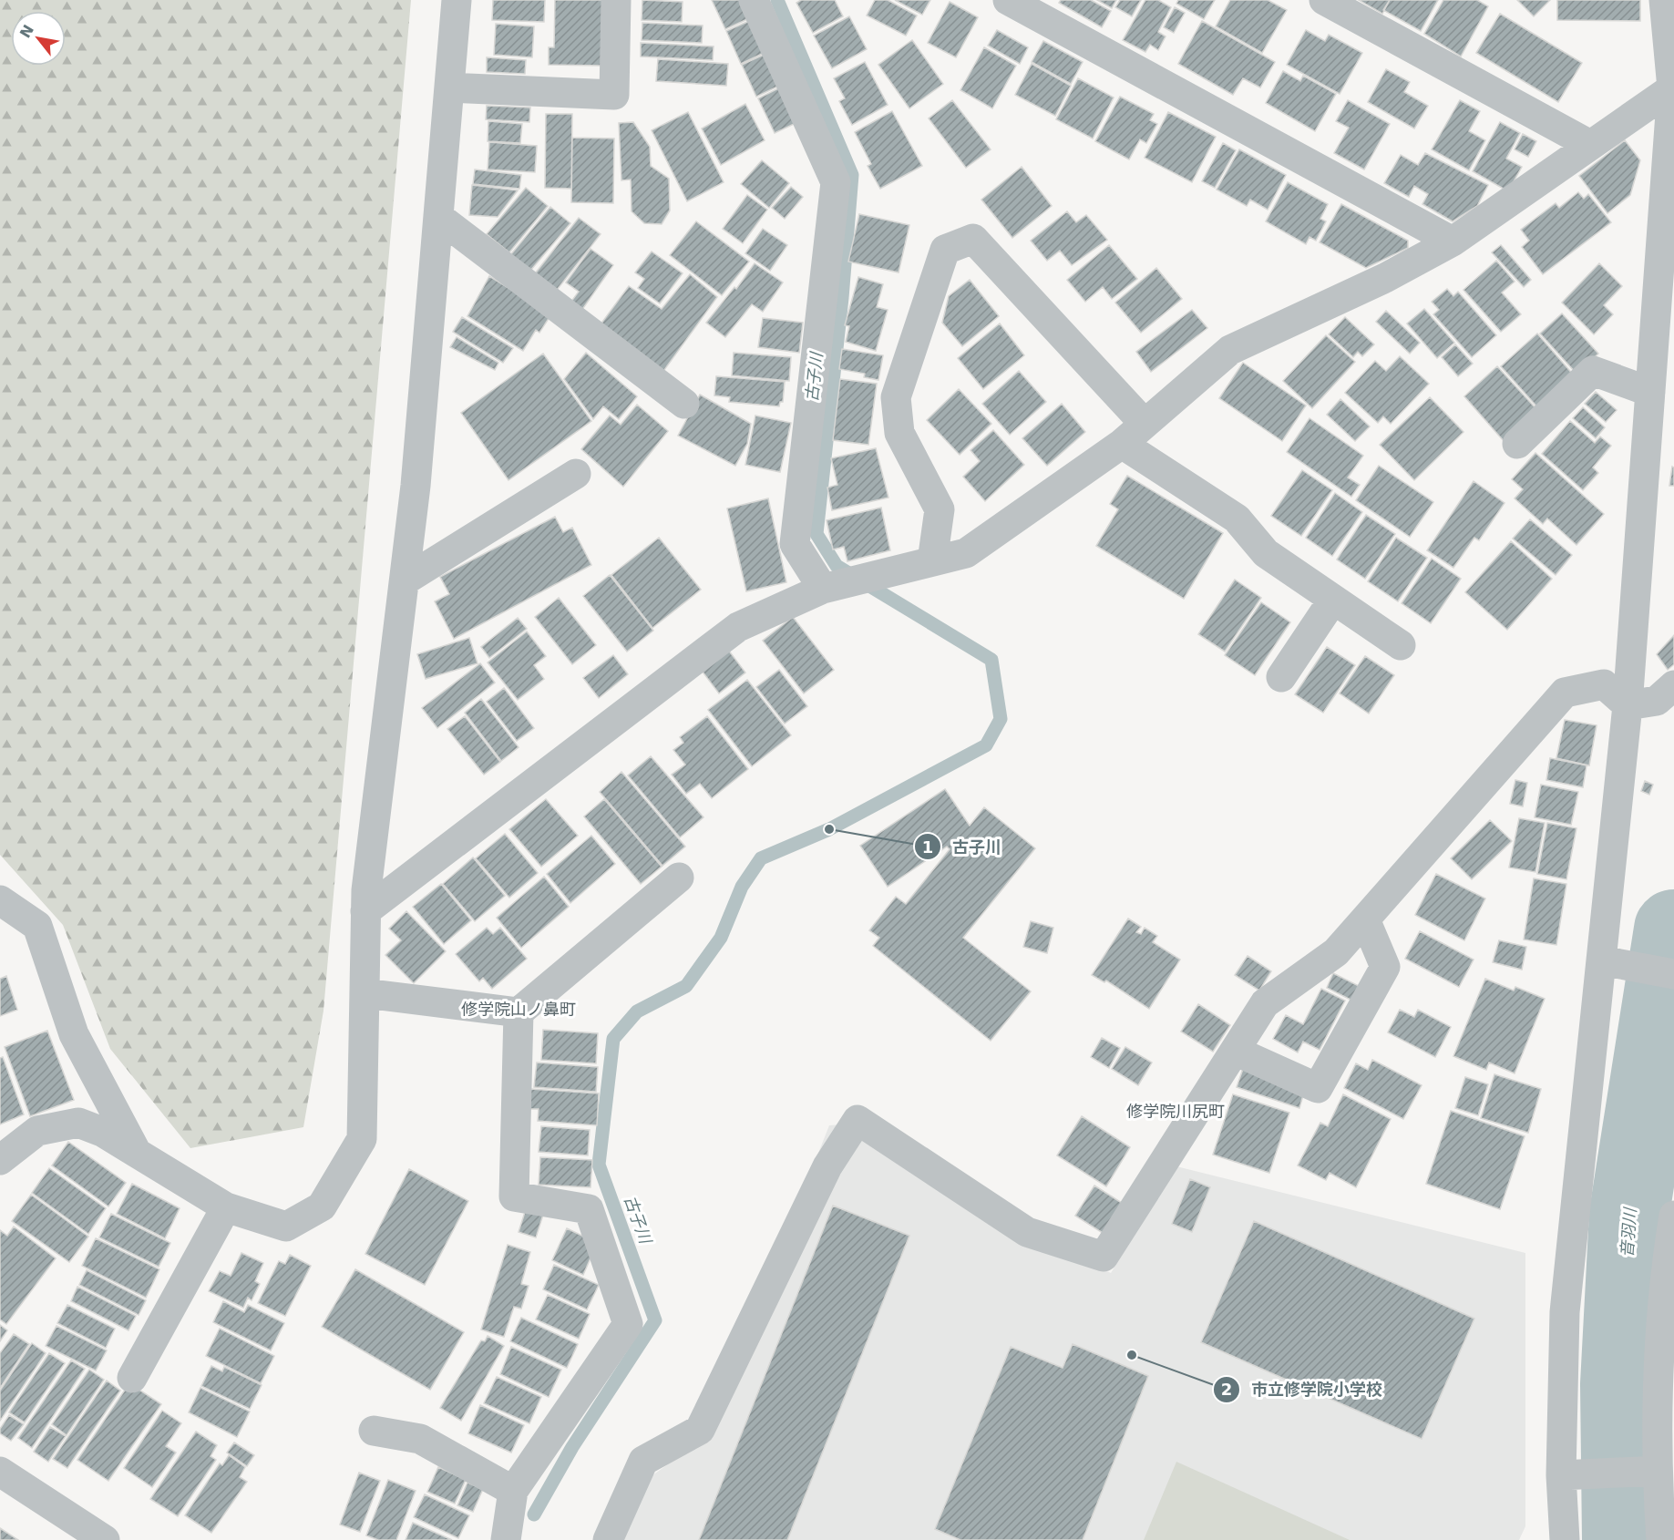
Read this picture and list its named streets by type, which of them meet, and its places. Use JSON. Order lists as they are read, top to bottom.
{
  "districts": ["修学院山ノ鼻町", "修学院川尻町"],
  "water": ["古子川", "音羽川"],
  "places": ["古子川", "市立修学院小学校"],
  "north": "top left"
}
